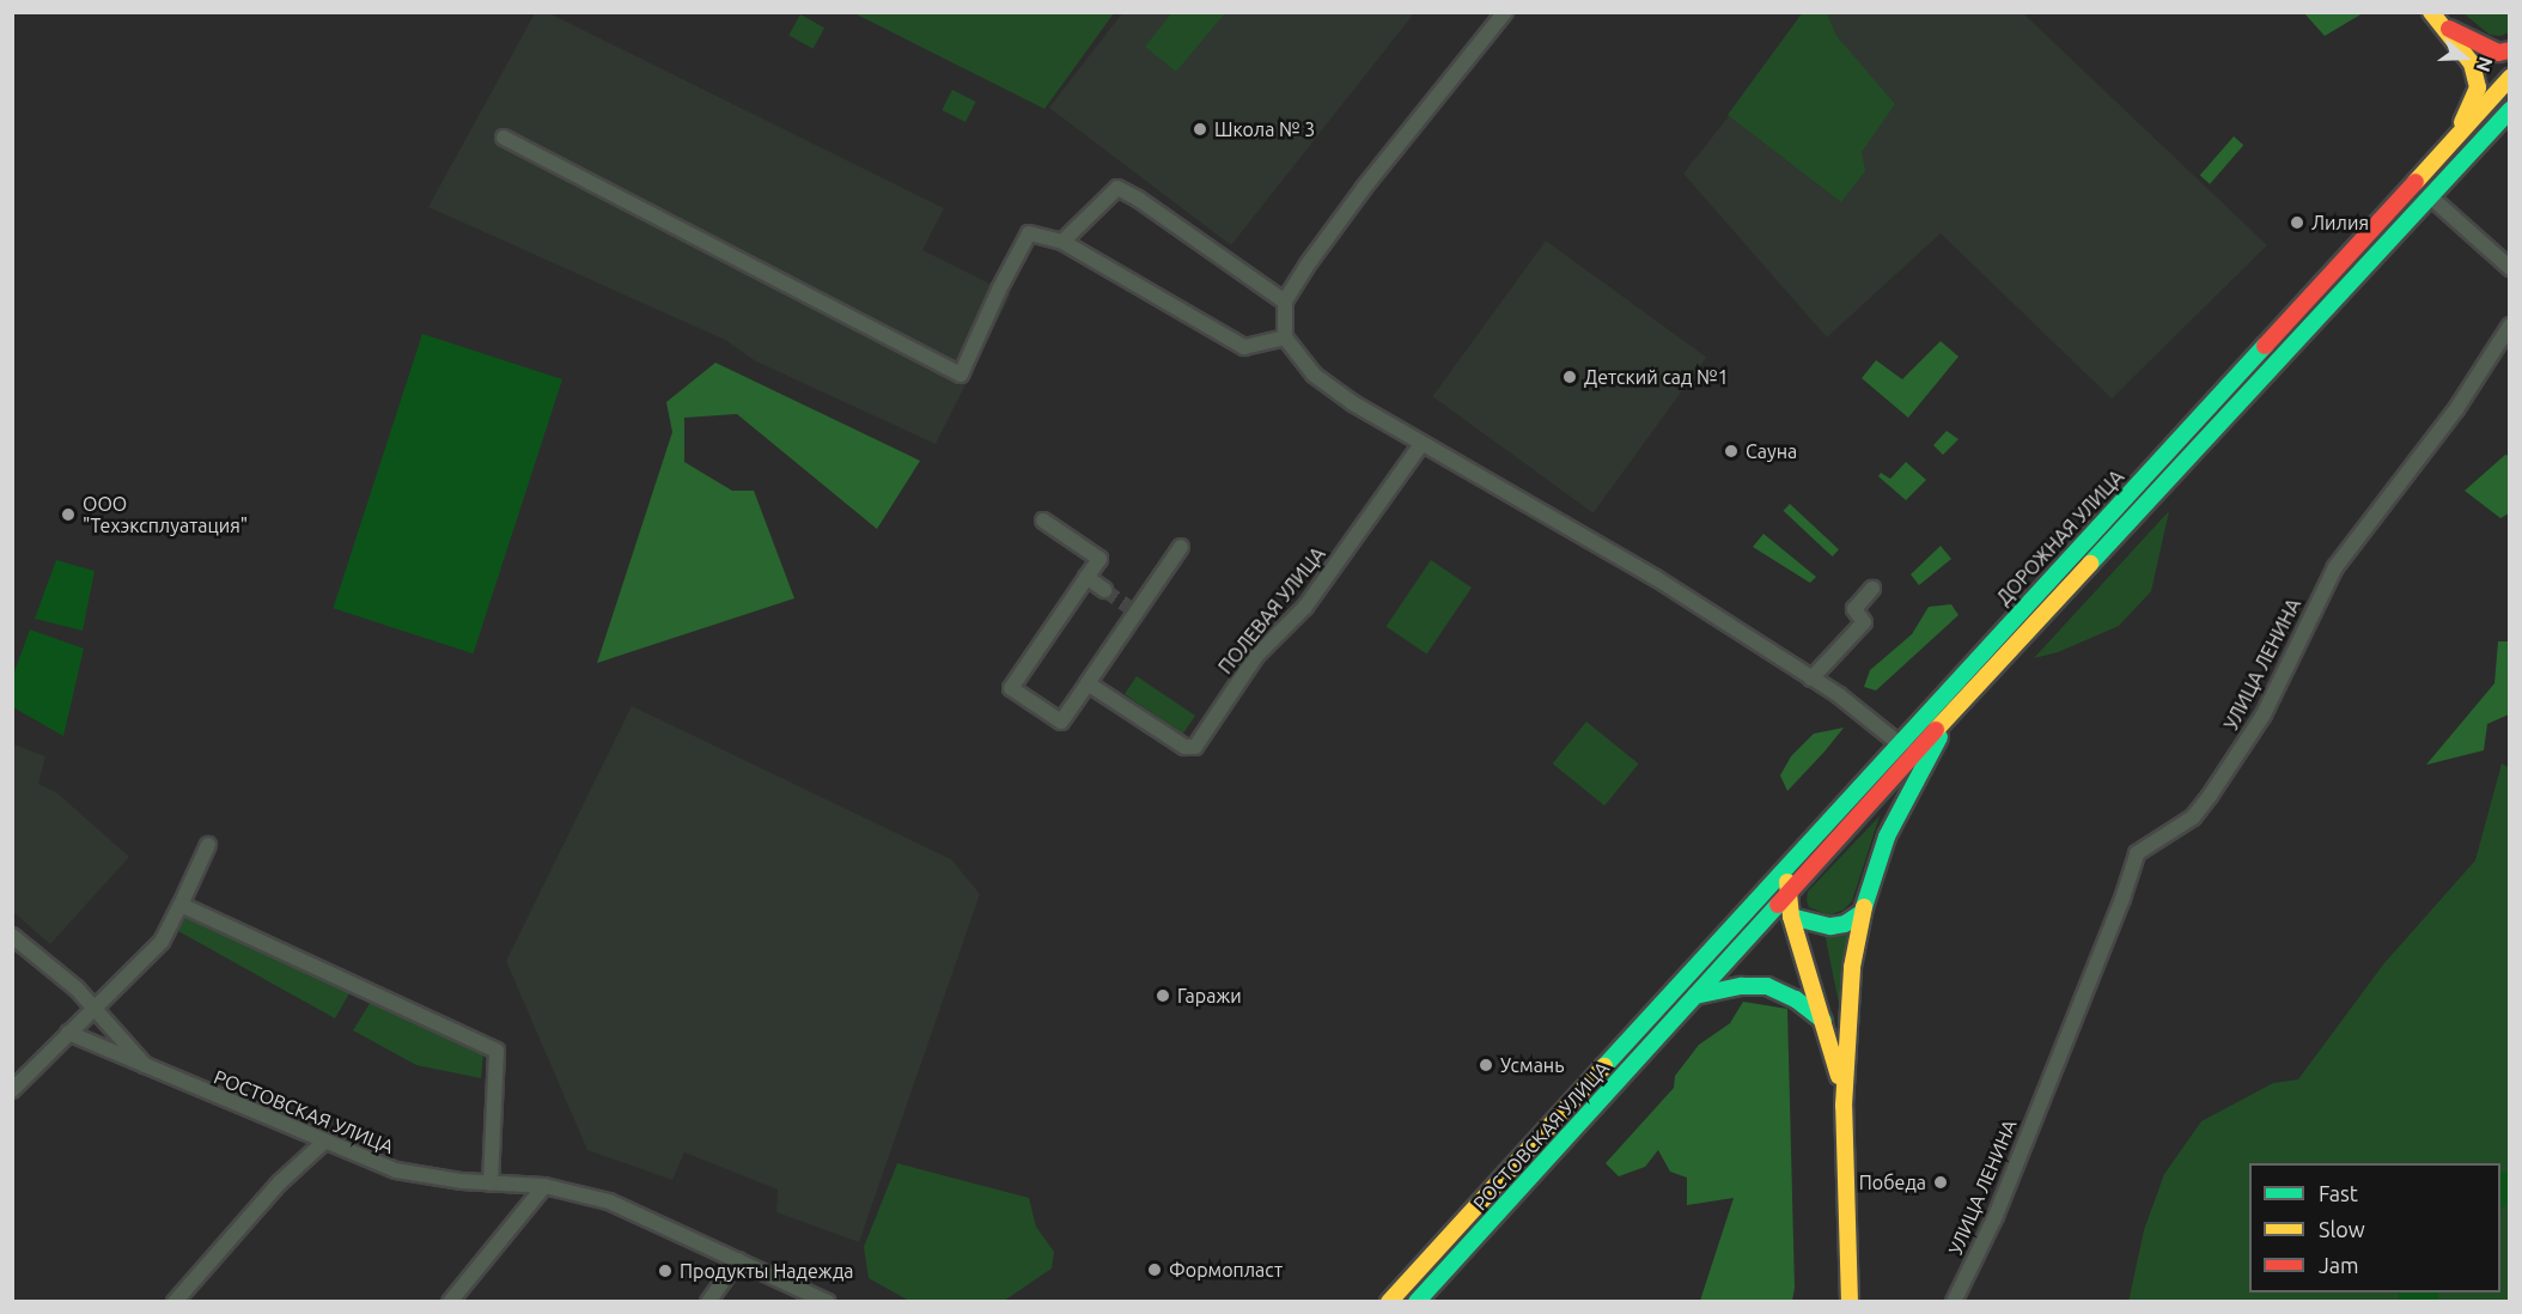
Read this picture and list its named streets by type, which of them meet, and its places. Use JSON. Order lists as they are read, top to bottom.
{
  "streets": {
    "main road": ["ДОРОЖНАЯ УЛИЦА", "РОСТОВСКАЯ УЛИЦА"],
    "street": ["ПОЛЕВАЯ УЛИЦА", "УЛИЦА ЛЕНИНА"]
  },
  "crossings": [
    ["ДОРОЖНАЯ УЛИЦА", "РОСТОВСКАЯ УЛИЦА"]
  ],
  "places": [
    "Школа № 3",
    "Лилия",
    "Детский сад №1",
    "Сауна",
    "ООО \"Техэксплуатация\"",
    "Гаражи",
    "Усмань",
    "Победа",
    "Формопласт",
    "Продукты Надежда"
  ],
  "legend": ["Fast", "Slow", "Jam"],
  "north": "right"
}
